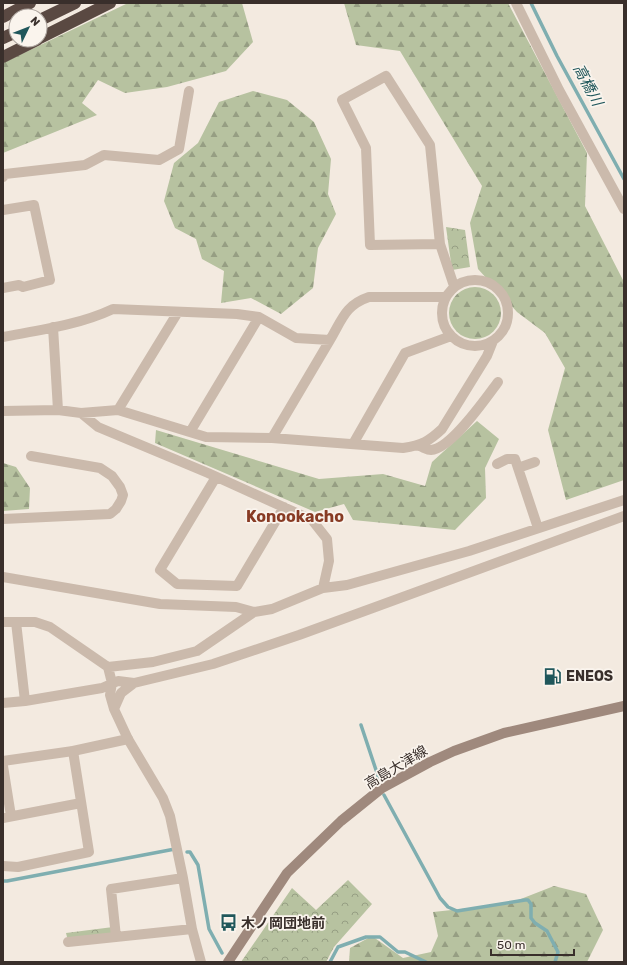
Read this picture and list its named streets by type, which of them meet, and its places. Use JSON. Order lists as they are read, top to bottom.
{
  "streets": {
    "main road": ["高島大津線"]
  },
  "districts": ["Konookacho"],
  "water": ["高橋川"],
  "places": {
    "fuel station": ["ENEOS"],
    "bus stop": ["木ノ岡団地前"]
  },
  "scale_bar": "50 m",
  "north": "top right"
}
